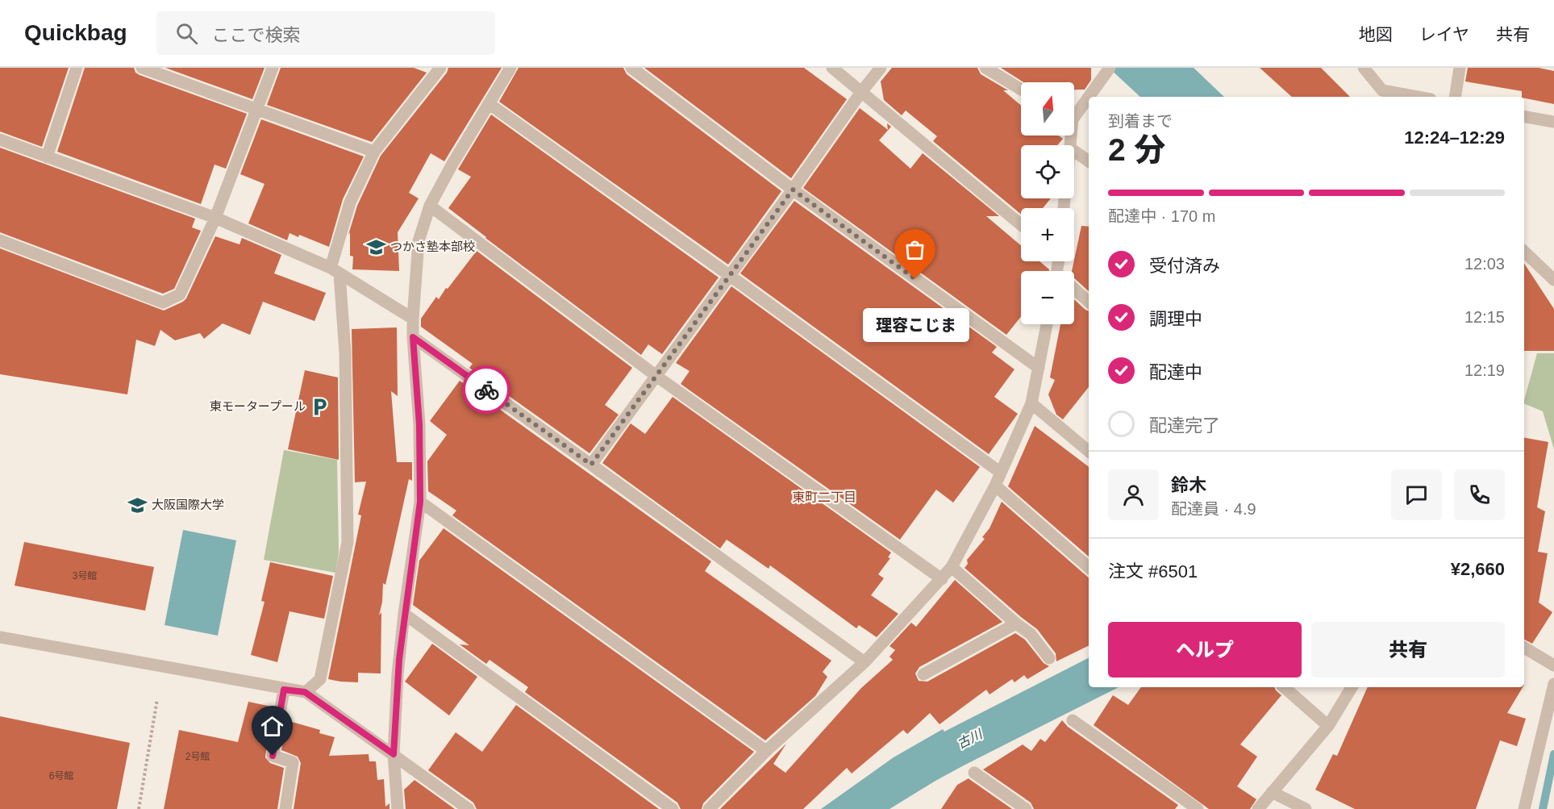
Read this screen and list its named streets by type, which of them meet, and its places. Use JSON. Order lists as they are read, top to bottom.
{
  "districts": ["東町二丁目"],
  "water": ["古川"],
  "places": {
    "school or university": ["つかさ塾本部校", "大阪国際大学"],
    "other": ["理容こじま"],
    "parking": ["東モータープール"]
  },
  "house_numbers": ["3号館", "2号館", "6号館"],
  "north": "top",
  "page": {
    "header": "Quickbag",
    "search": "ここで検索",
    "nav": ["地図", "レイヤ", "共有"],
    "map_buttons": ["+", "−"],
    "heading": ["2 分", "到着まで", "12:24–12:29"],
    "panel": [
      "鈴木",
      "配達員 · 4.9",
      "注文 #6501",
      "¥2,660"
    ],
    "bar": "配達中 · 170 m",
    "list": [
      ["受付済み", "12:03"],
      ["調理中", "12:15"],
      ["配達中", "12:19"],
      "配達完了"
    ],
    "bubble": "理容こじま",
    "buttons": ["ヘルプ", "共有"]
  }
}
